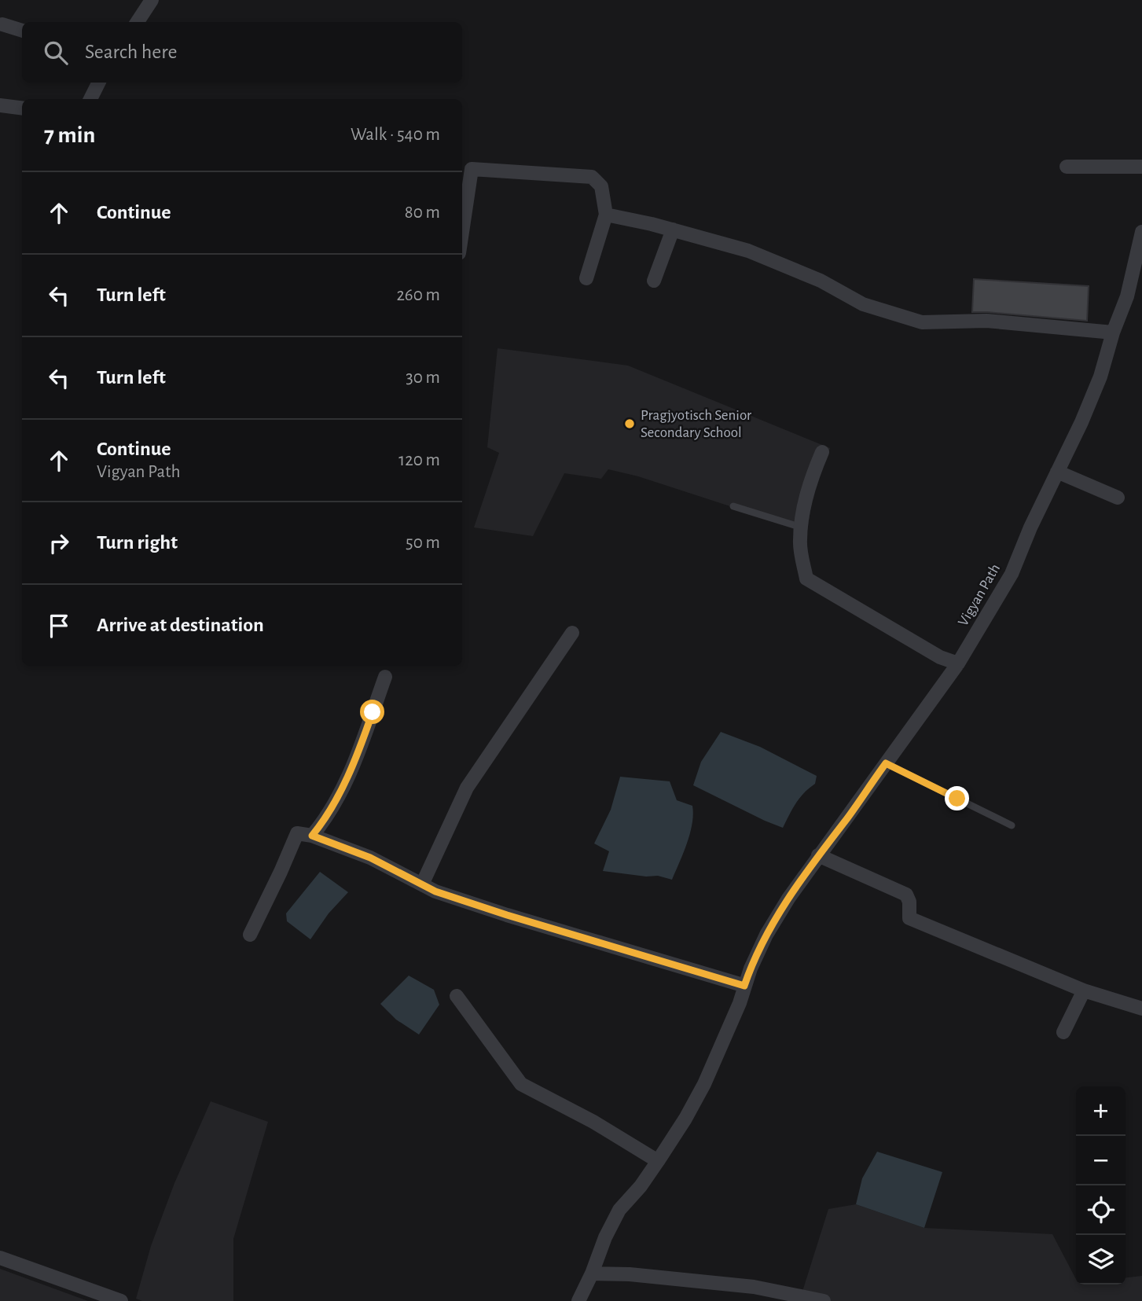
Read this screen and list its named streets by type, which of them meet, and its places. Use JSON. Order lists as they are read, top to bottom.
{
  "streets": {
    "street": ["Vigyan Path"]
  },
  "places": ["Pragjyotisch Senior Secondary School"],
  "page": {
    "search": "Search here",
    "heading": ["7 min", "Walk · 540 m"],
    "list": [
      ["Continue", "80 m"],
      ["Turn left", "260 m"],
      ["Turn left", "30 m"],
      ["Continue", "Vigyan Path", "120 m"],
      ["Turn right", "50 m"],
      "Arrive at destination"
    ],
    "map_buttons": ["+", "−"]
  }
}
